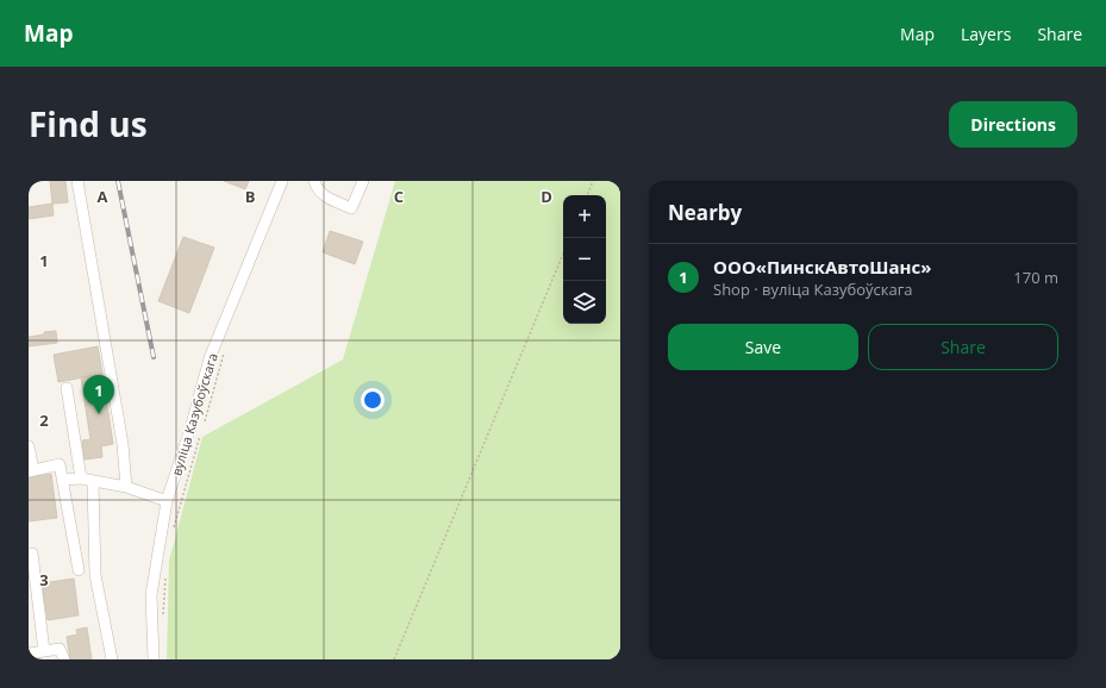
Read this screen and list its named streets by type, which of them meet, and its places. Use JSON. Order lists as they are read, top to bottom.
{
  "streets": {
    "street": ["вуліца Казубоўскага"]
  },
  "page": {
    "header": "Map",
    "nav": ["Map", "Layers", "Share"],
    "title": "Find us",
    "buttons": [
      "Directions",
      ["Save", "Share"]
    ],
    "heading": "Nearby",
    "map_buttons": ["+", "−"],
    "list": [
      {
        "mark": "1",
        "name": "ООО«ПинскАвтоШанс»",
        "note": "Shop · вуліца Казубоўскага",
        "value": "170 m"
      }
    ],
    "pins": "1"
  },
  "grid": {
    "columns": [
      "A",
      "B",
      "C",
      "D"
    ],
    "rows": ["1", "2", "3"]
  }
}
